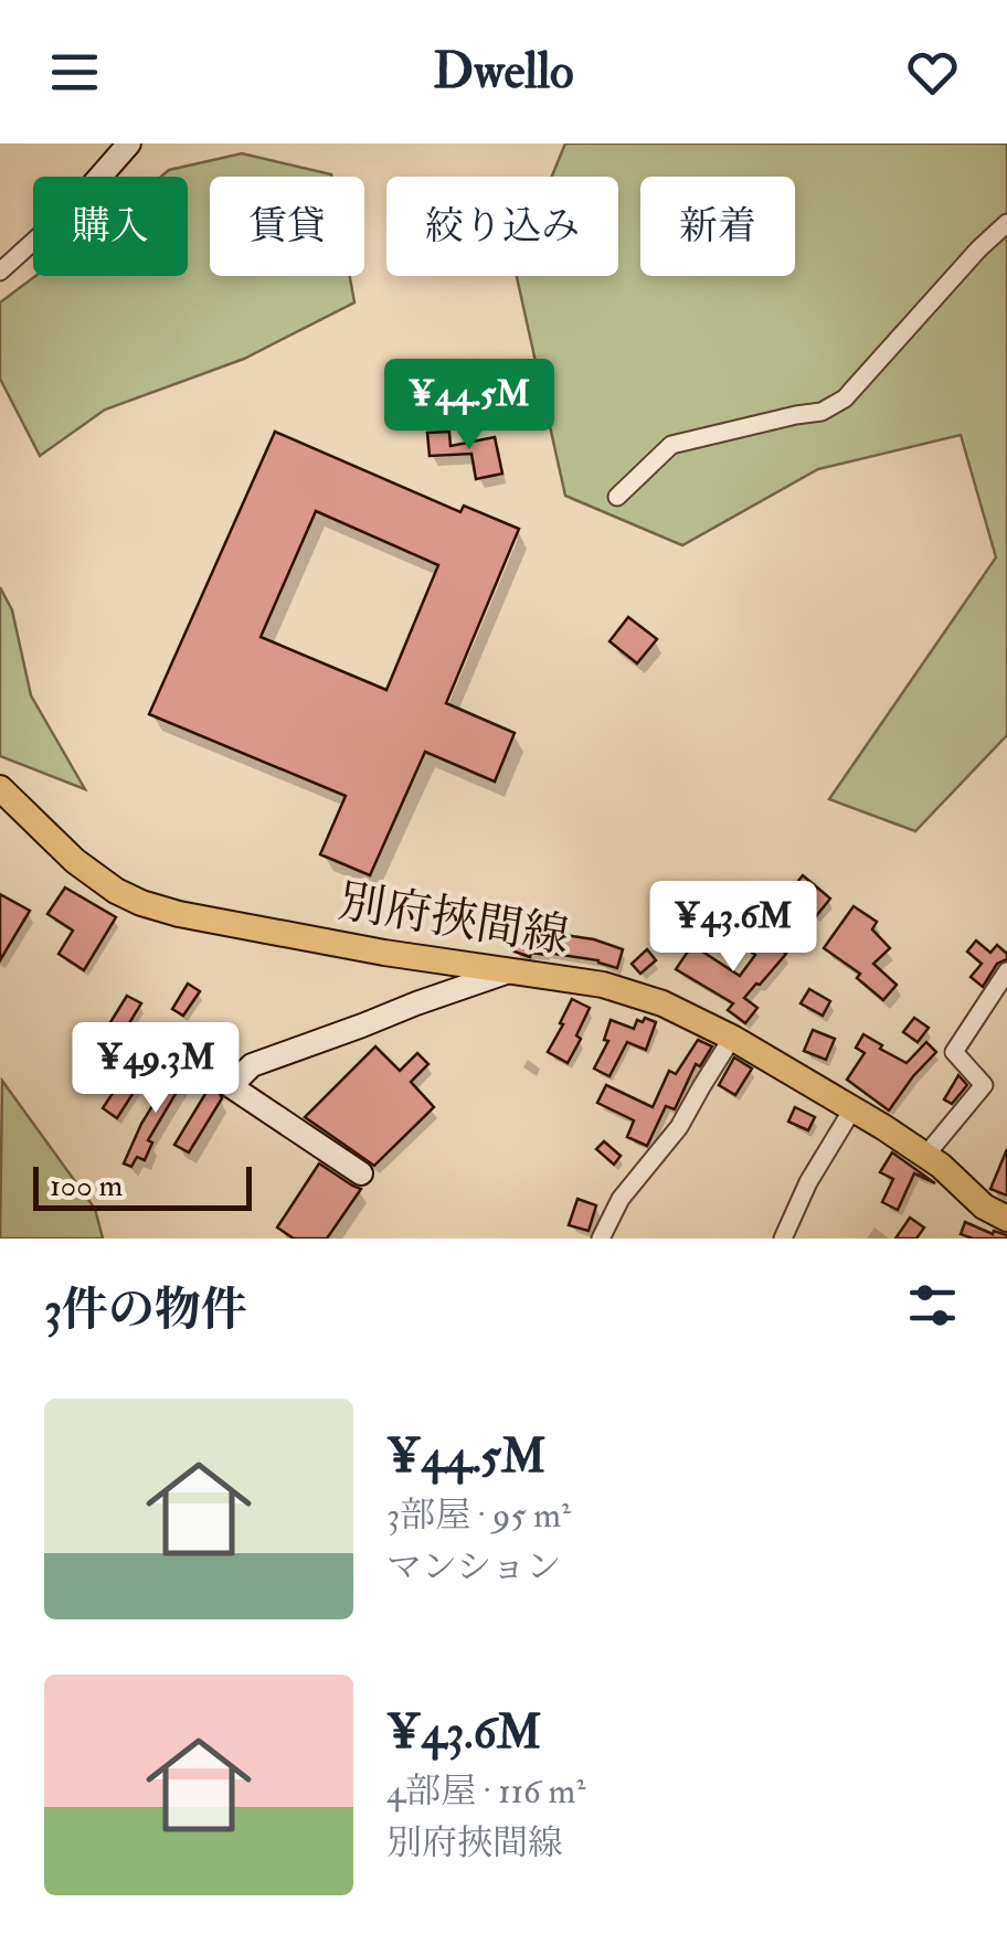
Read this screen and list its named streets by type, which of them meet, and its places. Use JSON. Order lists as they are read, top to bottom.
{
  "streets": {
    "main road": ["別府挾間線"]
  },
  "scale_bar": "100 m",
  "page": {
    "header": "Dwello",
    "chip": [
      "購入",
      "賃貸",
      "絞り込み",
      "新着"
    ],
    "price": ["¥44.5M", "¥43.6M", "¥49.3M"],
    "scale": "100 m",
    "heading": "3件の物件",
    "list": [
      {
        "name": "¥44.5M",
        "note": "3部屋 · 95 m² · マンション"
      },
      {
        "name": "¥43.6M",
        "note": "4部屋 · 116 m² · 別府挾間線"
      }
    ]
  }
}
